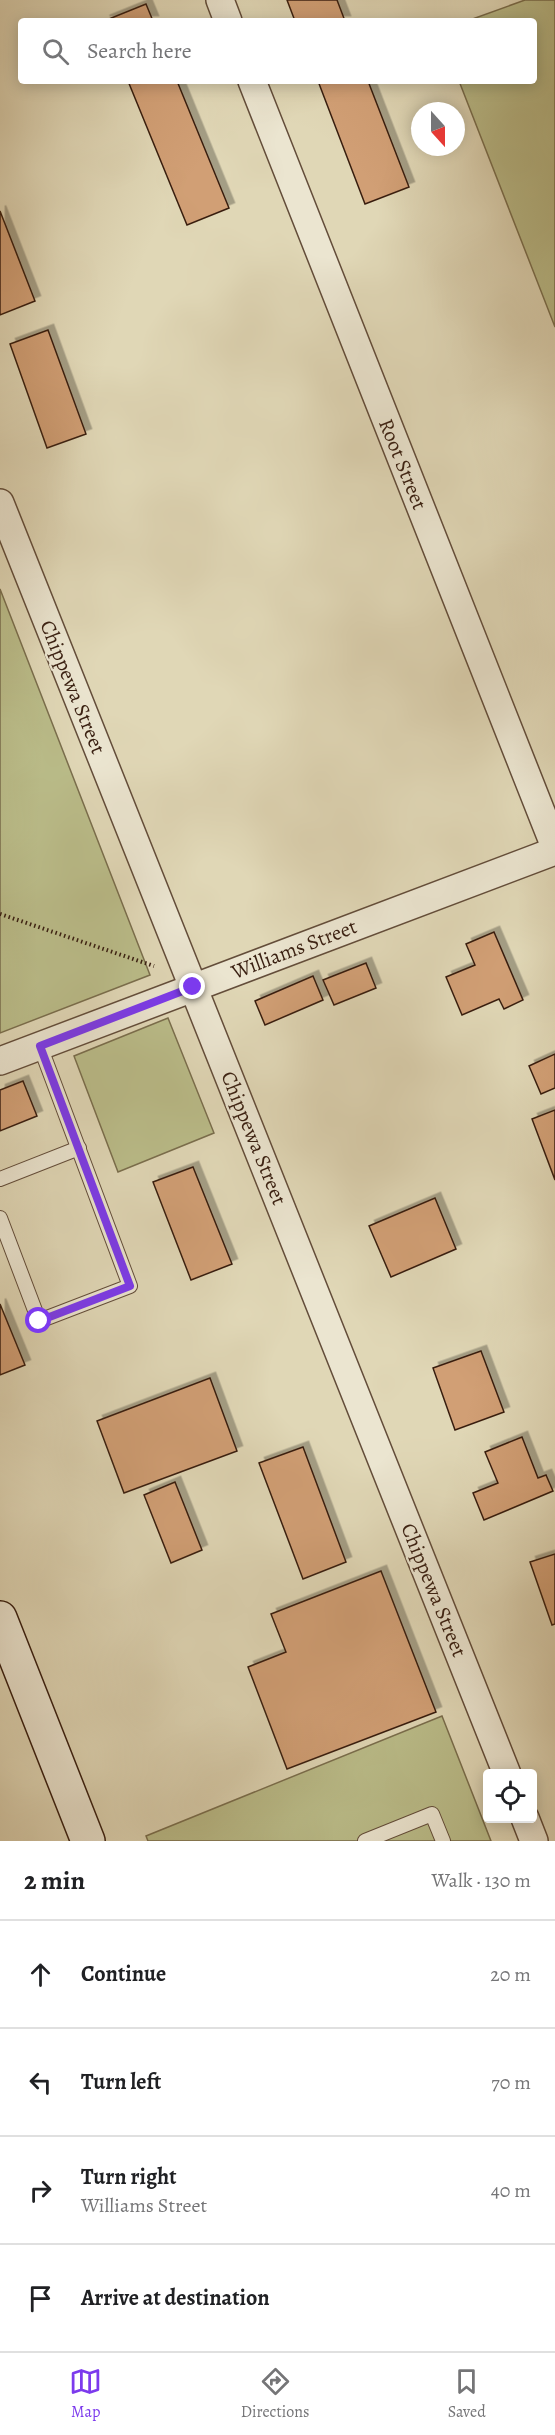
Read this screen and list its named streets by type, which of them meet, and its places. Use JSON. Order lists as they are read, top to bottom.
{
  "streets": {
    "street": ["Root Street", "Chippewa Street", "Williams Street"]
  },
  "crossings": [
    ["Root Street", "Williams Street"],
    ["Chippewa Street", "Williams Street"]
  ],
  "north": "bottom",
  "page": {
    "search": "Search here",
    "heading": ["2 min", "Walk · 130 m"],
    "list": [
      ["Continue", "20 m"],
      ["Turn left", "70 m"],
      ["Turn right", "Williams Street", "40 m"],
      "Arrive at destination"
    ],
    "nav": ["Map", "Directions", "Saved"]
  }
}
